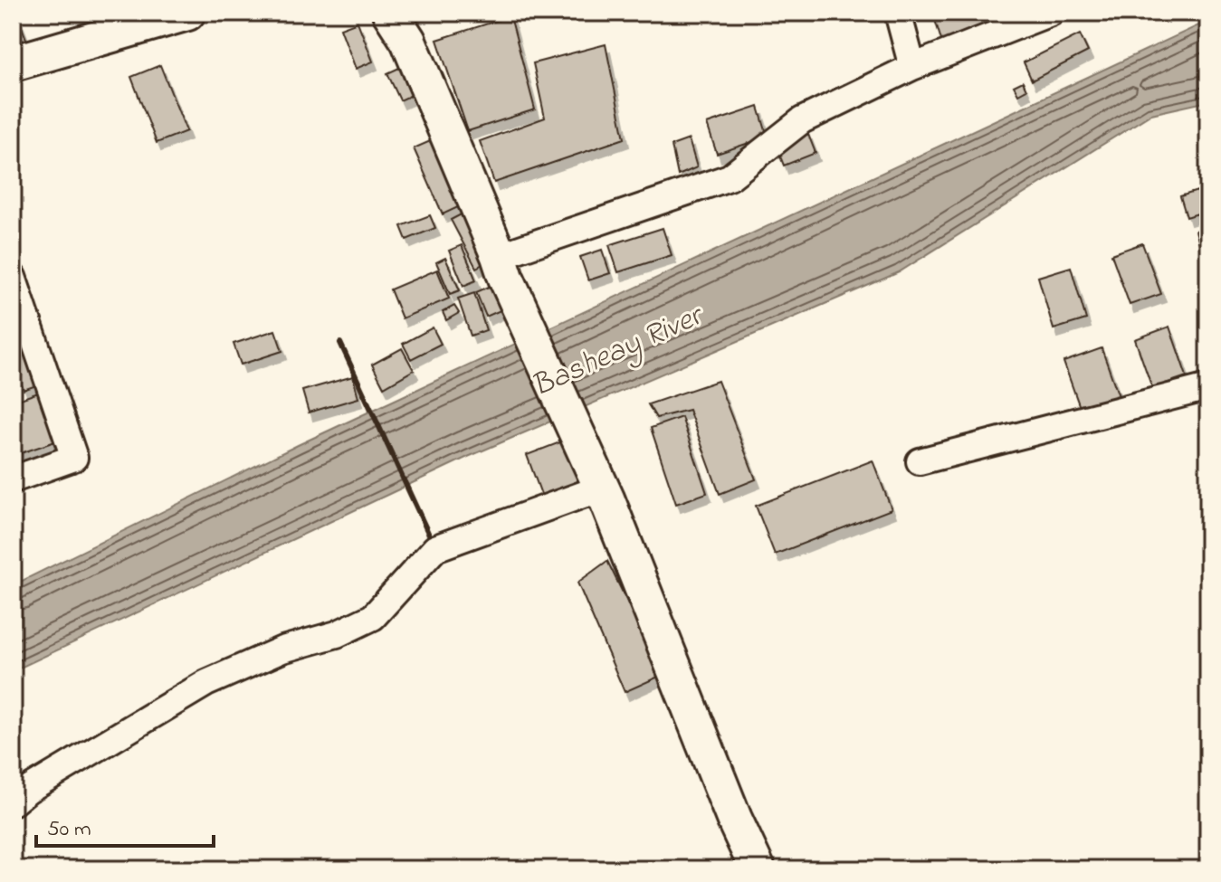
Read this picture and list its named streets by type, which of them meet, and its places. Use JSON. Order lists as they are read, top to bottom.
{
  "water": ["Basheay River"],
  "scale_bar": "50 m"
}
